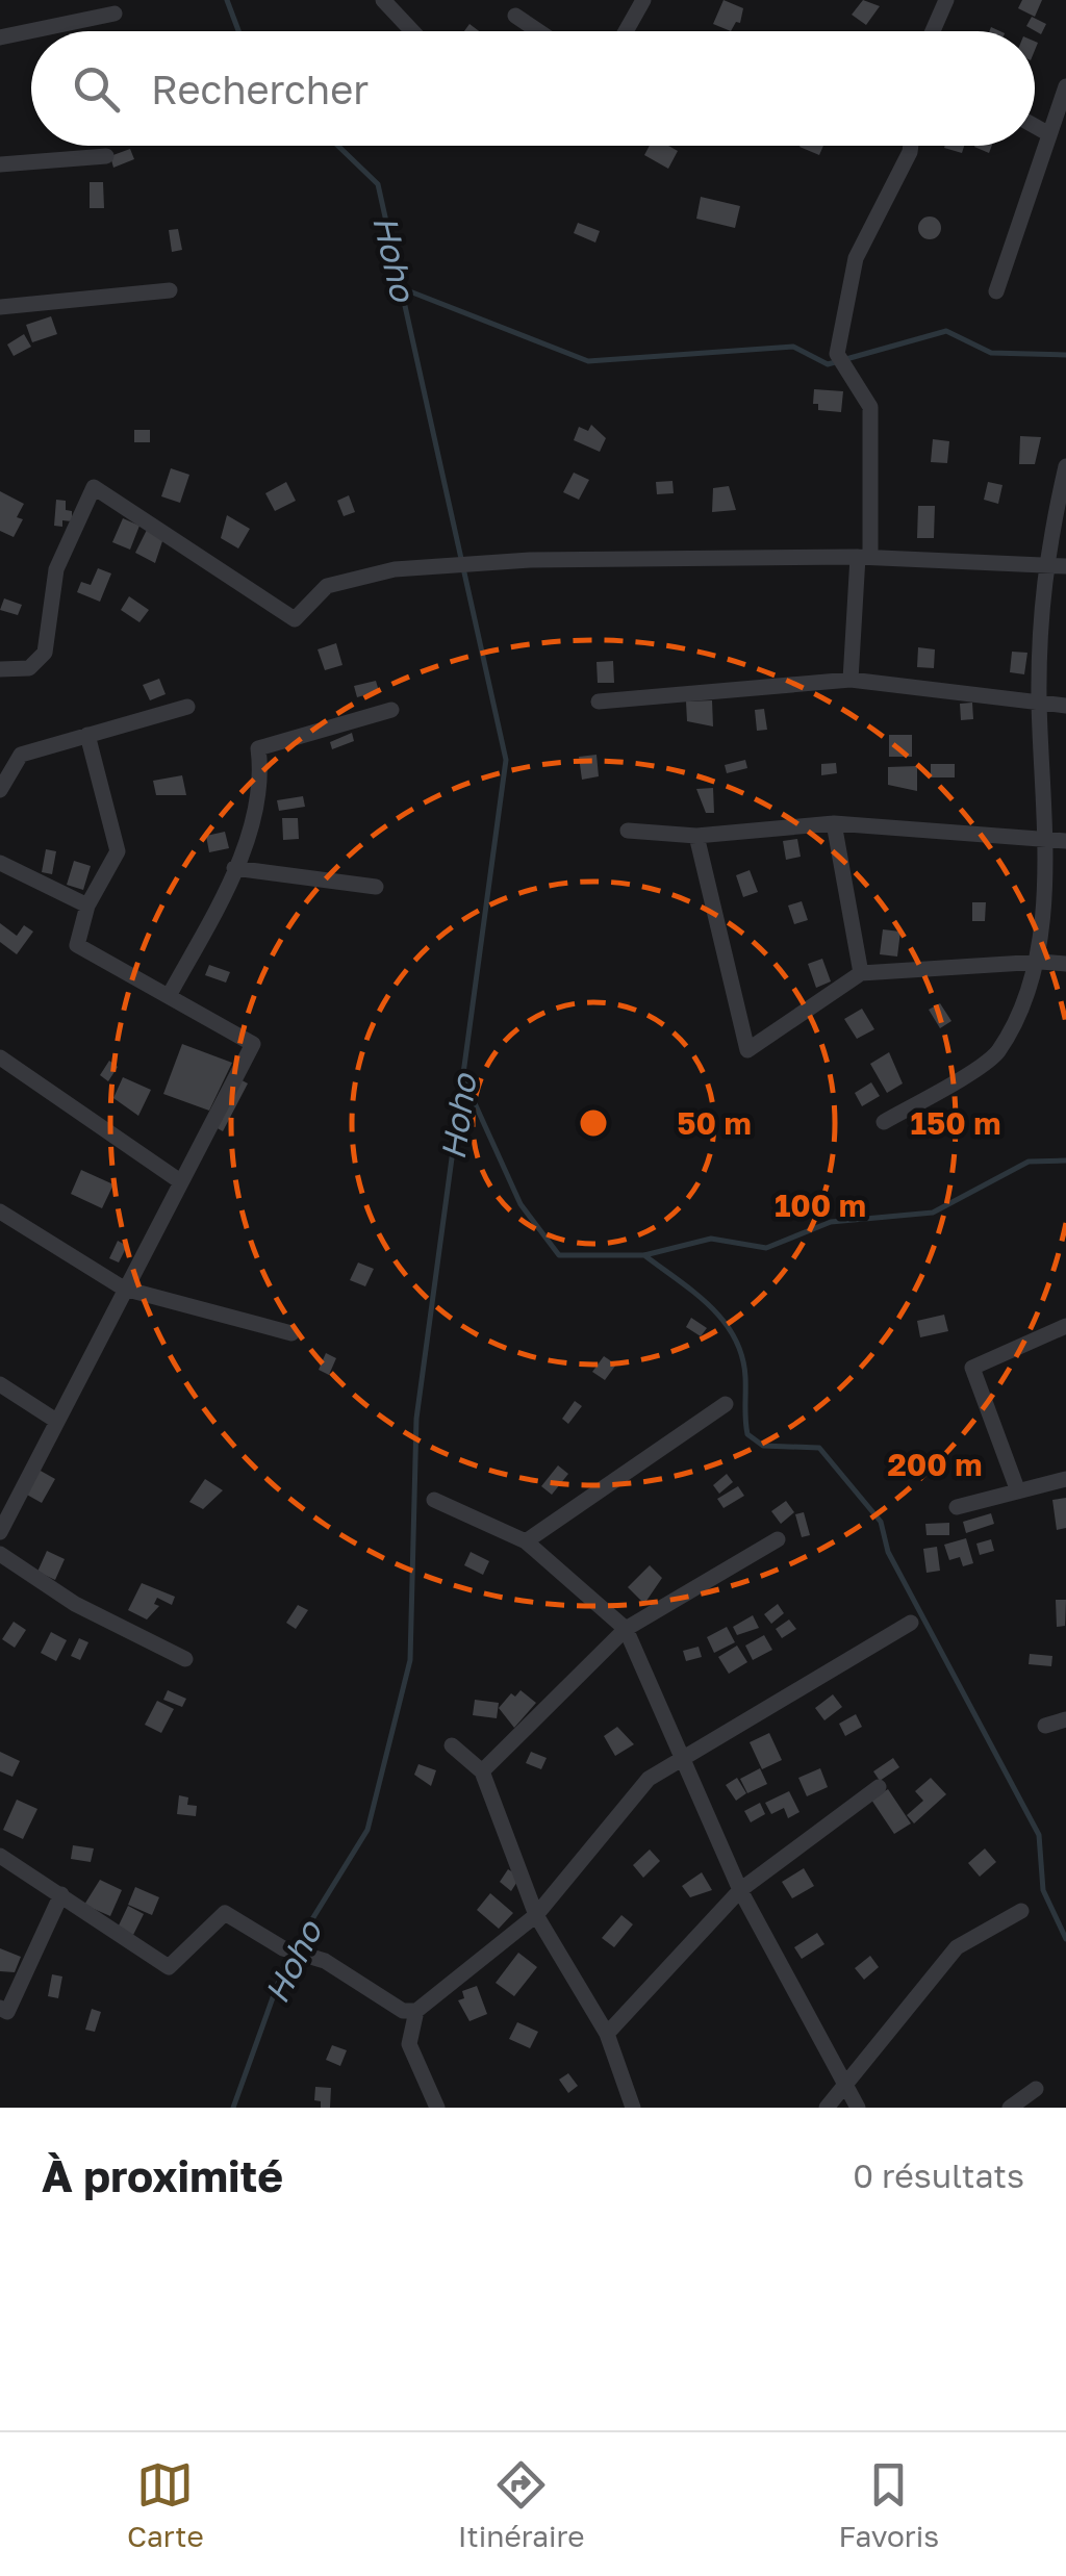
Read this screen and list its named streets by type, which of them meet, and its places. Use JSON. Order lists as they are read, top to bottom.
{
  "water": ["Hoho"],
  "page": {
    "search": "Rechercher",
    "heading": ["À proximité", "0 résultats"],
    "nav": ["Carte", "Itinéraire", "Favoris"]
  },
  "rings": [
    "50 m",
    "150 m",
    "100 m",
    "200 m"
  ]
}
